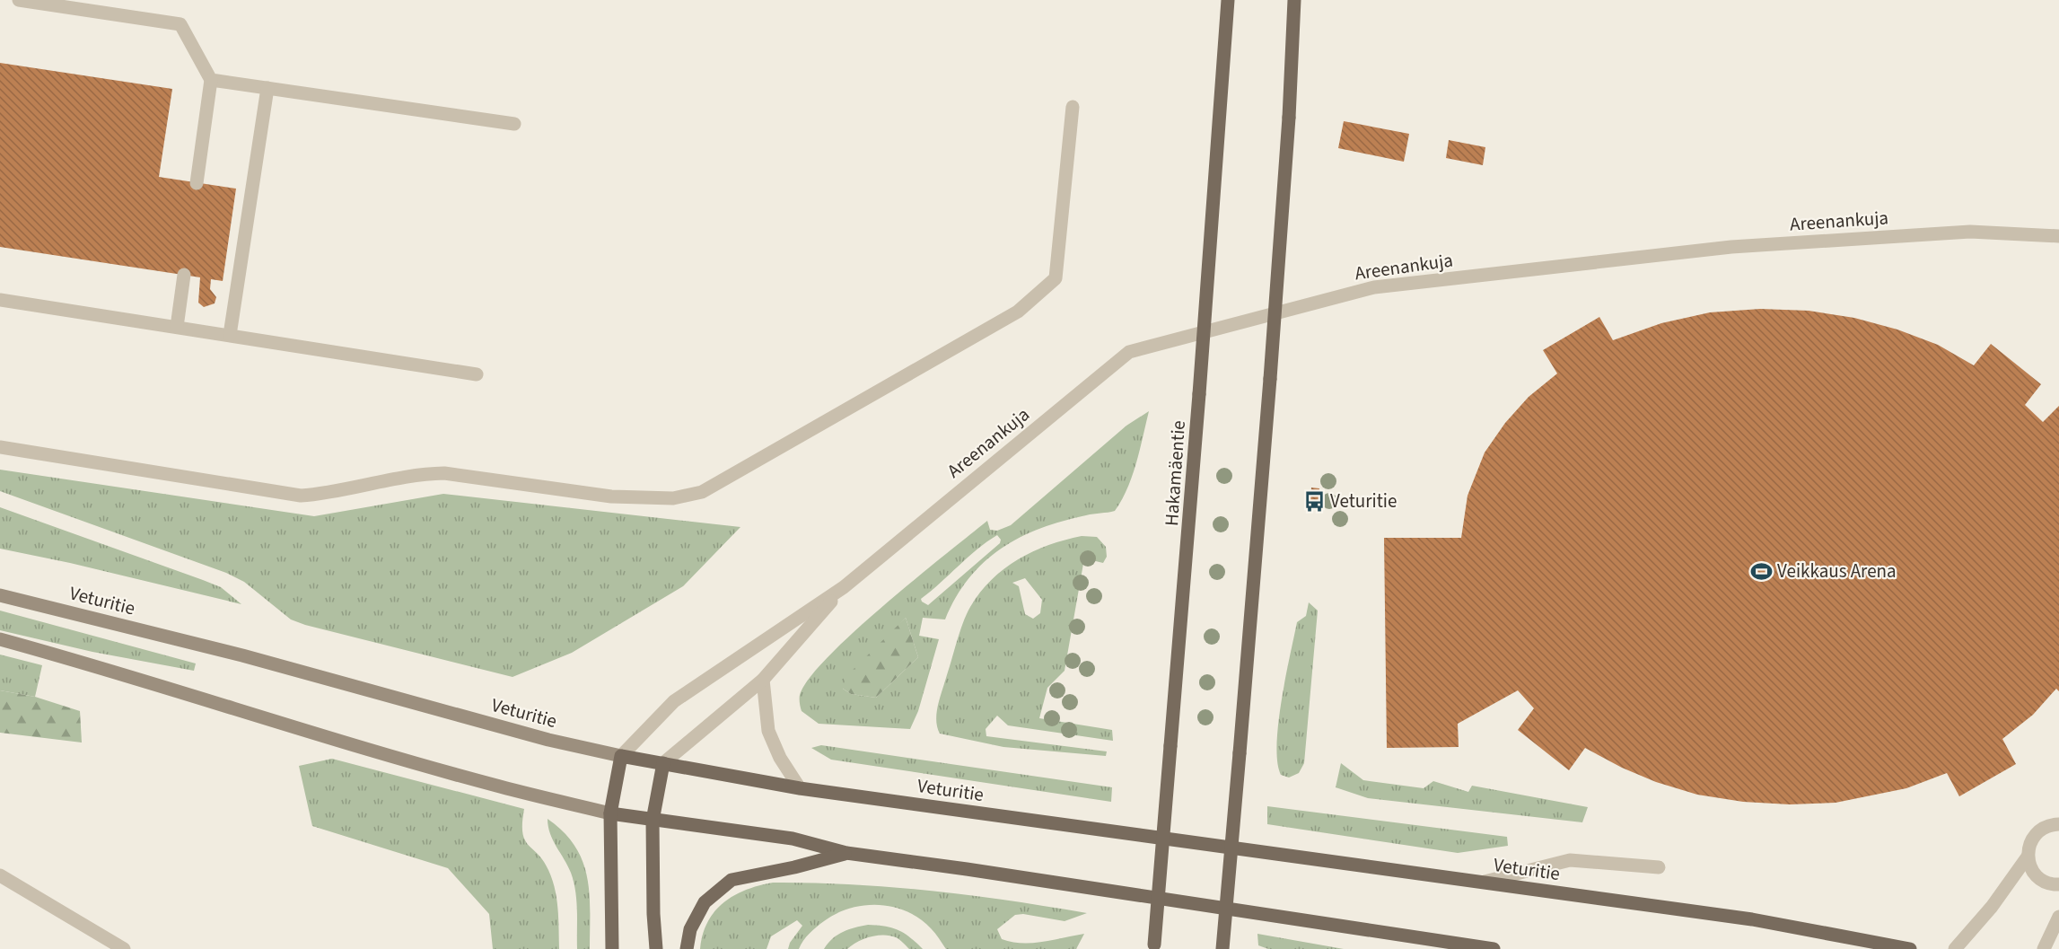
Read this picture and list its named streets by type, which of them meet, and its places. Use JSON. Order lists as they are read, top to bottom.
{
  "streets": {
    "main road": ["Hakamäentie", "Veturitie"],
    "street": ["Areenankuja"]
  },
  "crossings": [
    ["Areenankuja", "Veturitie"]
  ],
  "places": {
    "bus stop": ["Veturitie"],
    "sports": ["Veikkaus Arena"]
  }
}
